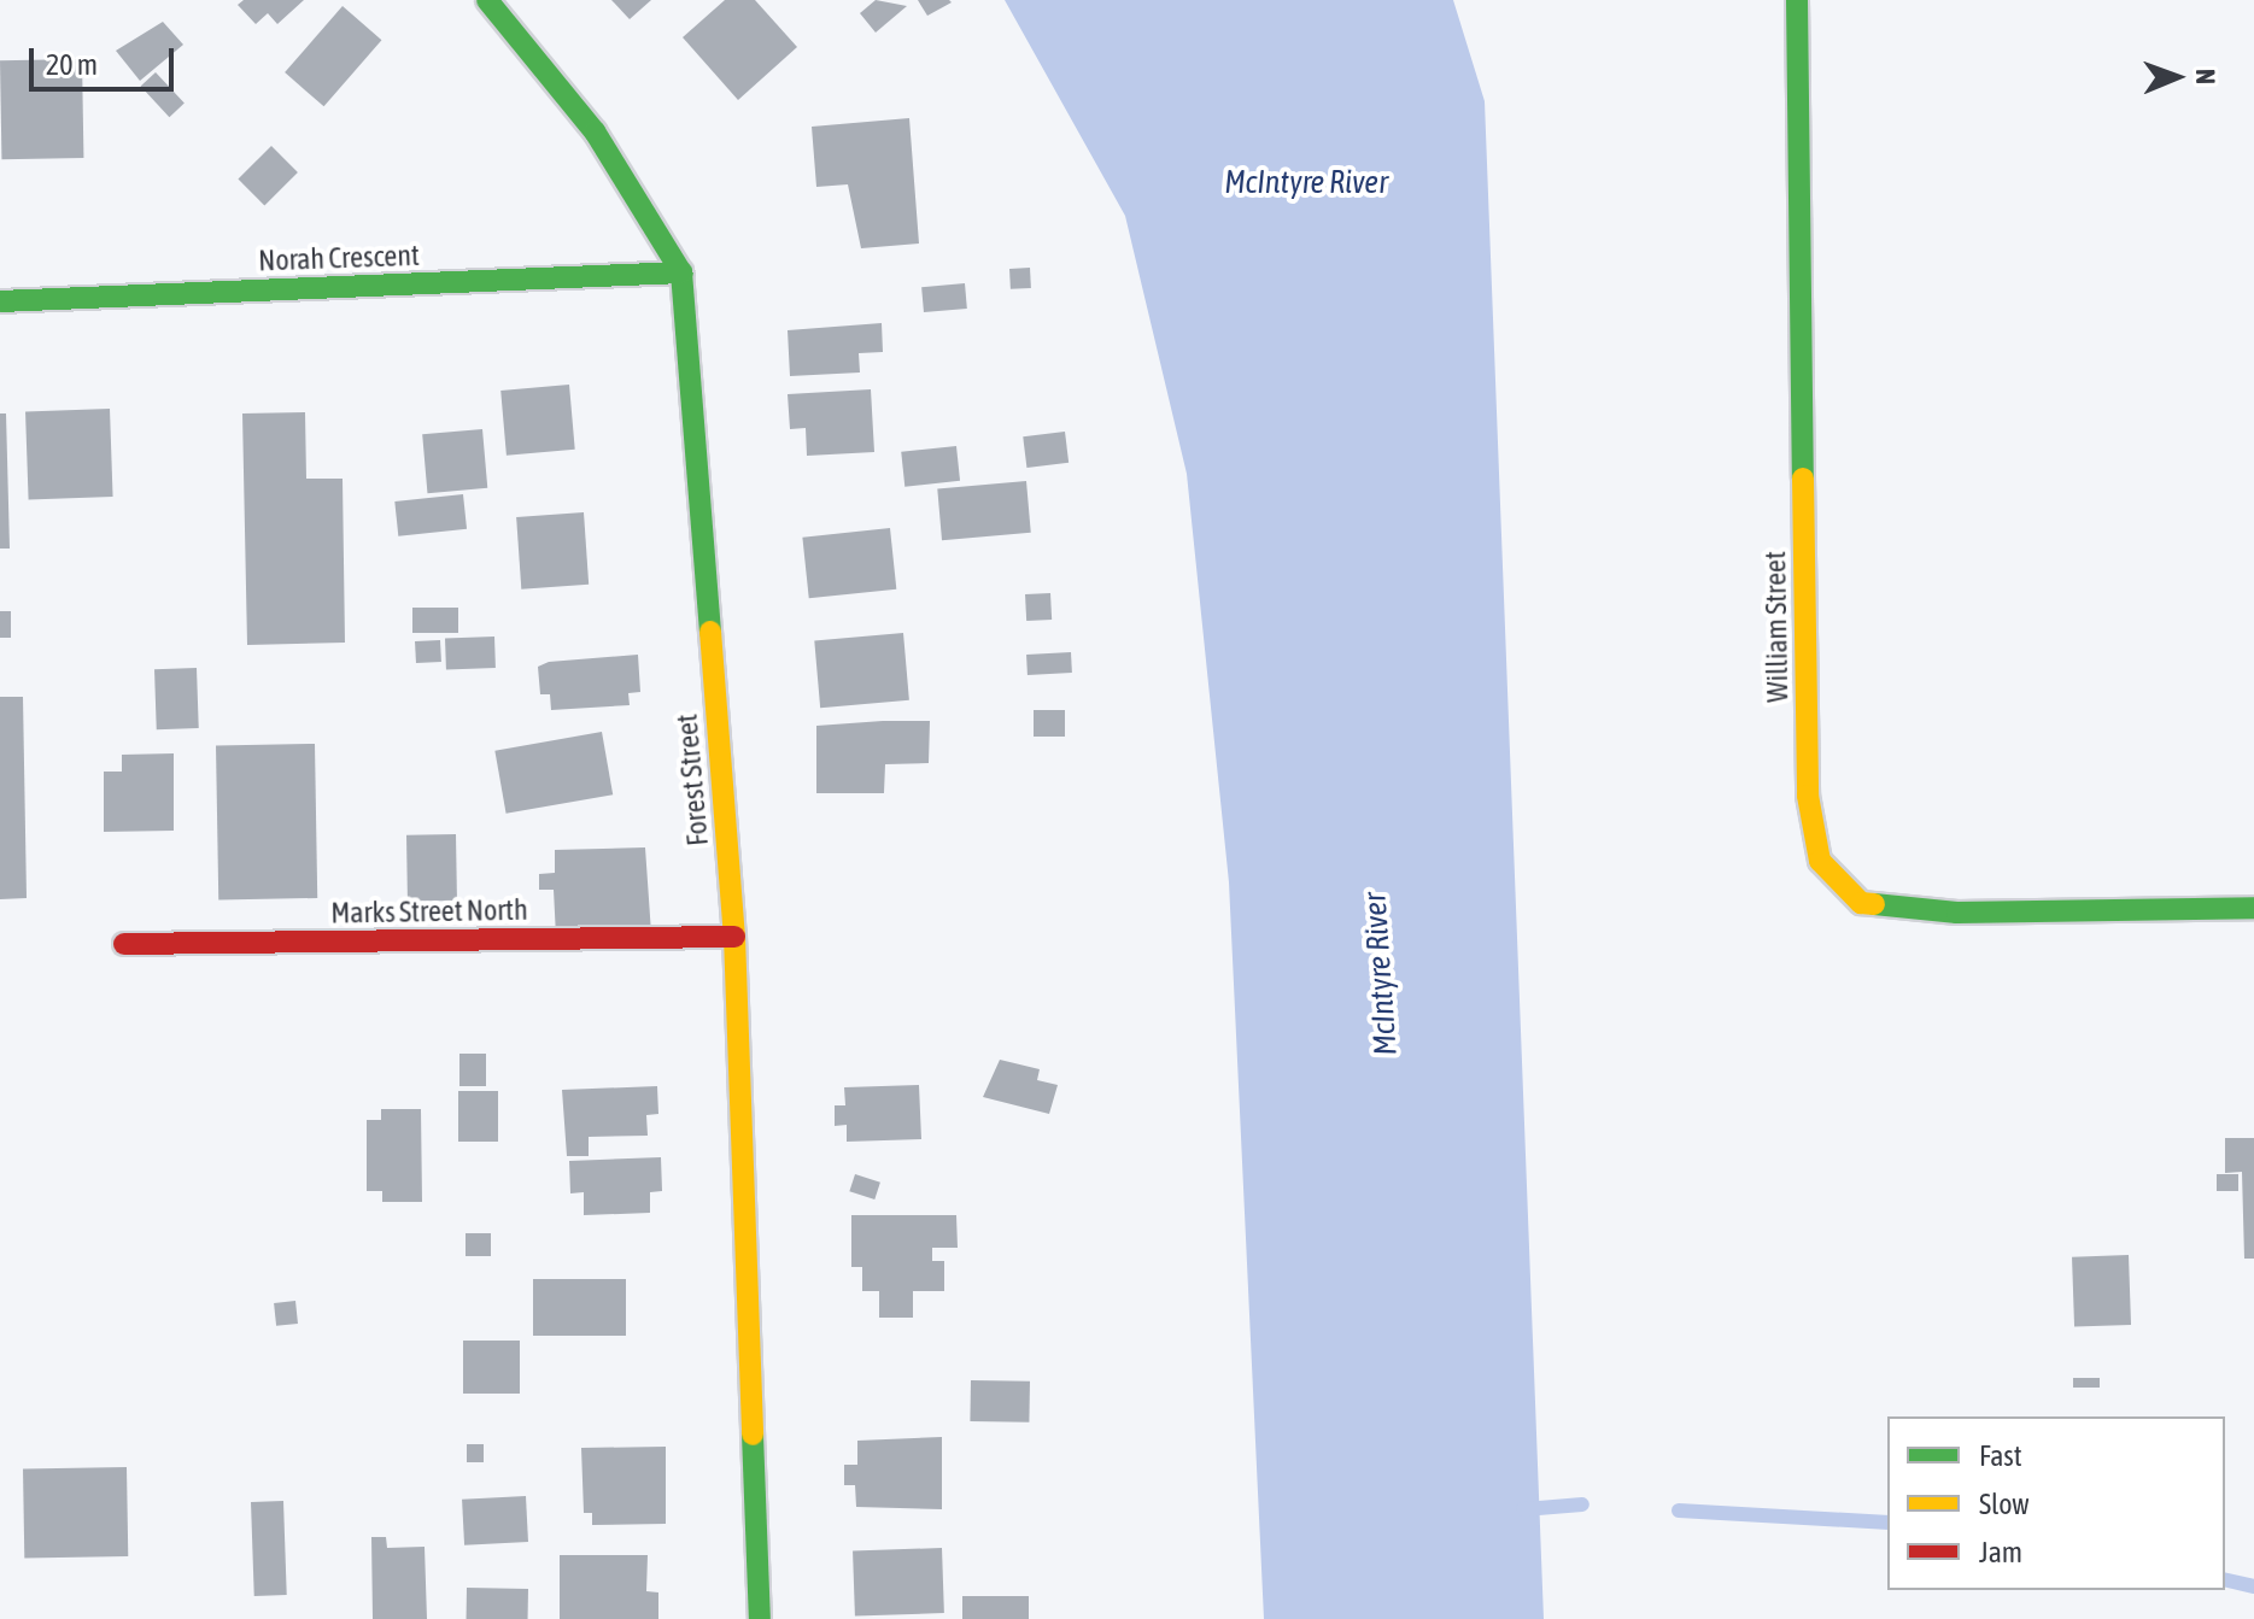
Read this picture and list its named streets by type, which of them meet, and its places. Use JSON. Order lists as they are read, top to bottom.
{
  "streets": {
    "street": [
      "Norah Crescent",
      "William Street",
      "Forest Street",
      "Marks Street North"
    ]
  },
  "crossings": [
    ["Norah Crescent", "Forest Street"],
    ["Forest Street", "Marks Street North"]
  ],
  "water": ["McIntyre River"],
  "legend": ["Fast", "Slow", "Jam"],
  "scale_bar": "20 m",
  "north": "right"
}
